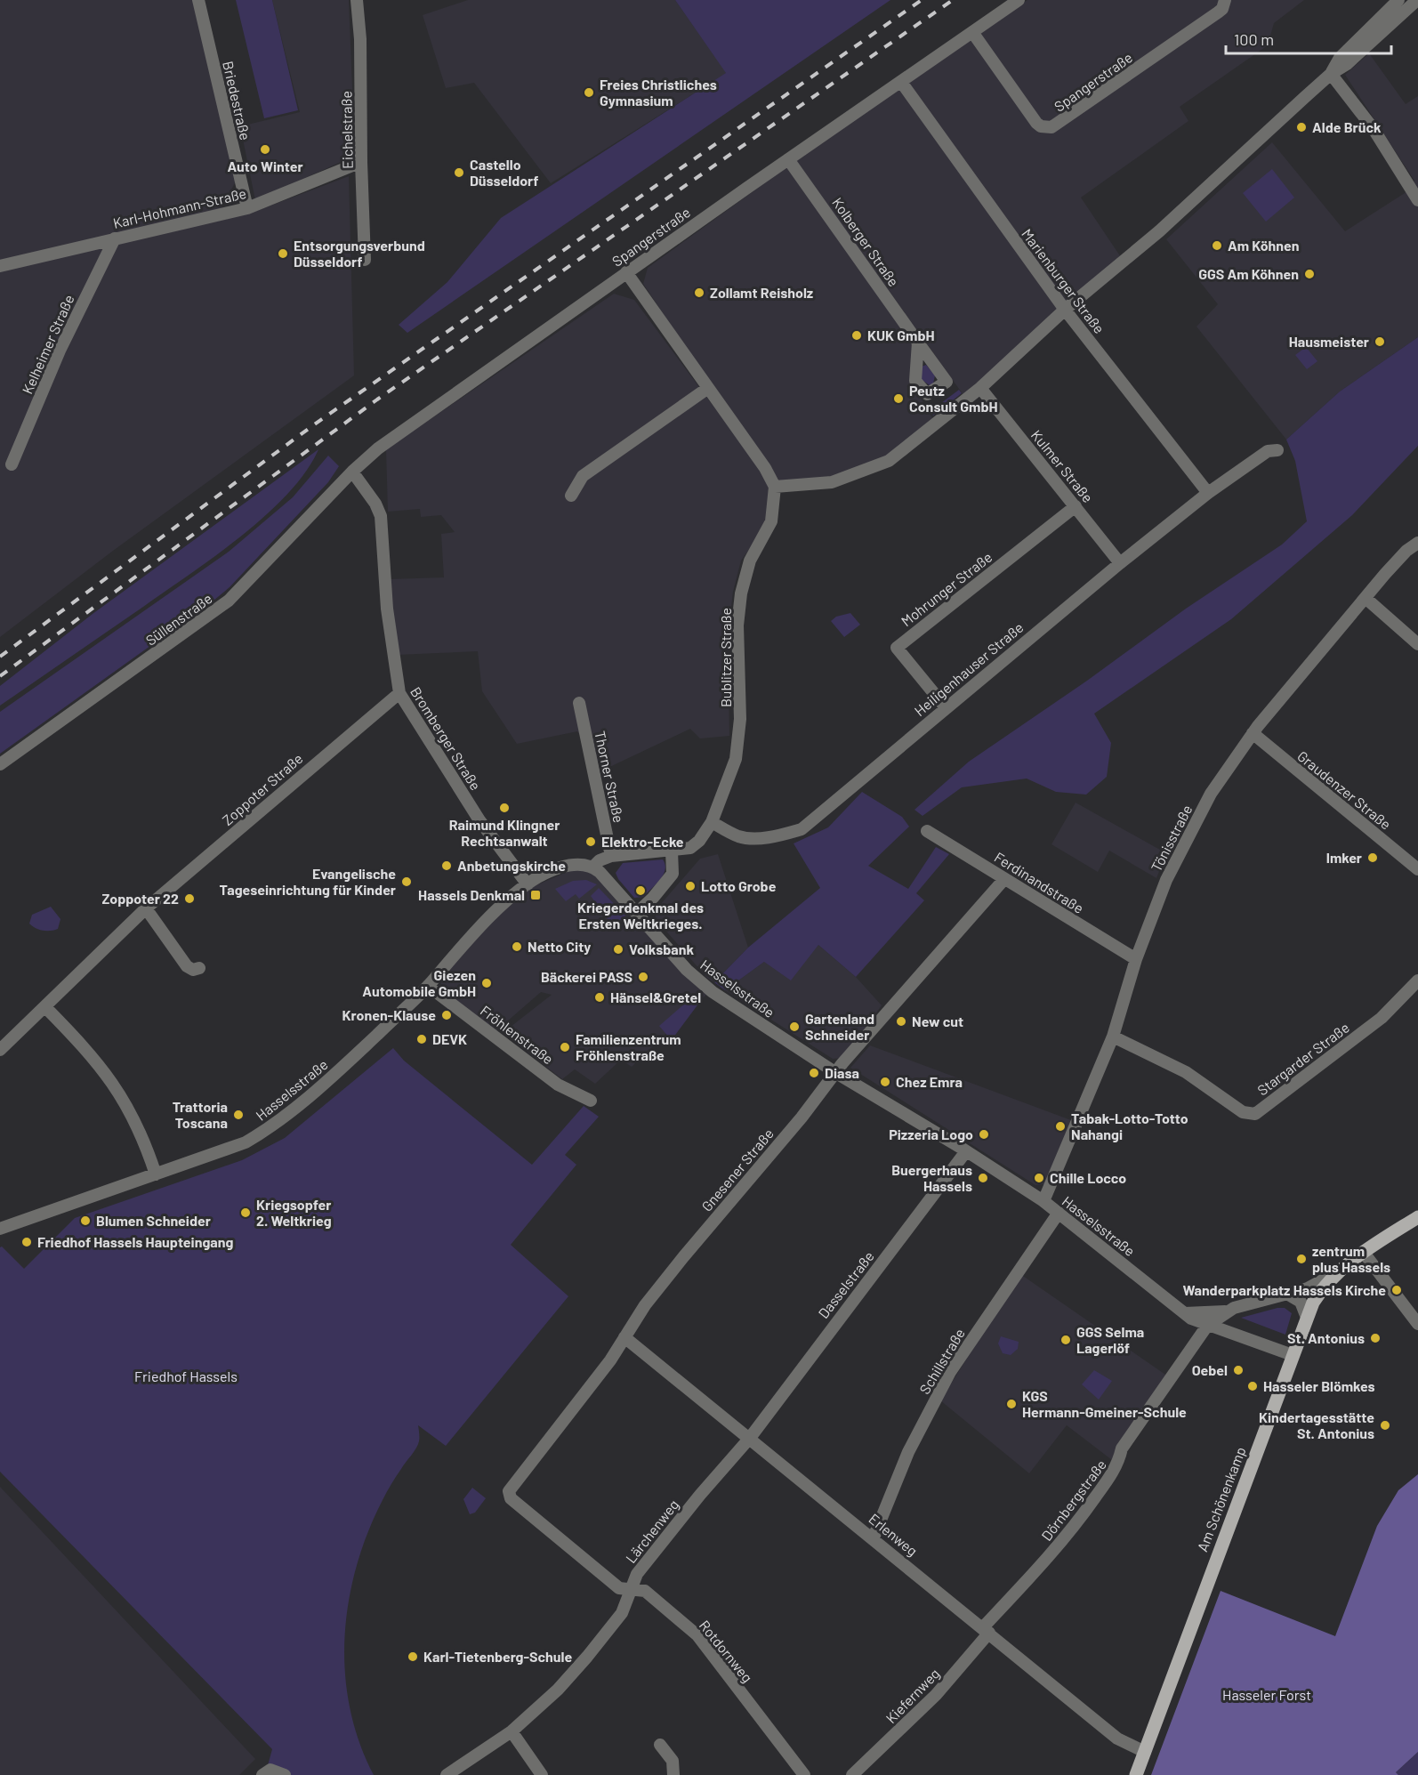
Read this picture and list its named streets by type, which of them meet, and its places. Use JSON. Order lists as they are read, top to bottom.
{
  "streets": {
    "main road": ["Am Schönenkamp"],
    "street": [
      "Spangerstraße",
      "Briedestraße",
      "Eichelstraße",
      "Karl-Hohmann-Straße",
      "Kolberger Straße",
      "Marienburger Straße",
      "Kelheimer Straße",
      "Kulmer Straße",
      "Mohrunger Straße",
      "Süllenstraße",
      "Bublitzer Straße",
      "Heiligenhauser Straße",
      "Bromberger Straße",
      "Thorner Straße",
      "Zoppoter Straße",
      "Graudenzer Straße",
      "Tönisstraße",
      "Ferdinandstraße",
      "Hasselsstraße",
      "Fröhlenstraße",
      "Stargarder Straße",
      "Gnesener Straße",
      "Dasselstraße",
      "Schillstraße",
      "Dörnbergstraße",
      "Lärchenweg",
      "Erlenweg",
      "Rotdornweg",
      "Kiefernweg"
    ]
  },
  "crossings": [
    ["Spangerstraße", "Kolberger Straße"],
    ["Spangerstraße", "Marienburger Straße"],
    ["Spangerstraße", "Süllenstraße"],
    ["Spangerstraße", "Bromberger Straße"],
    ["Briedestraße", "Karl-Hohmann-Straße"],
    ["Eichelstraße", "Karl-Hohmann-Straße"],
    ["Karl-Hohmann-Straße", "Kelheimer Straße"],
    ["Marienburger Straße", "Heiligenhauser Straße"],
    ["Kulmer Straße", "Mohrunger Straße"],
    ["Kulmer Straße", "Heiligenhauser Straße"],
    ["Mohrunger Straße", "Heiligenhauser Straße"],
    ["Süllenstraße", "Bromberger Straße"],
    ["Bublitzer Straße", "Heiligenhauser Straße"],
    ["Bromberger Straße", "Zoppoter Straße"],
    ["Bromberger Straße", "Hasselsstraße"],
    ["Graudenzer Straße", "Tönisstraße"],
    ["Tönisstraße", "Ferdinandstraße"],
    ["Tönisstraße", "Hasselsstraße"],
    ["Tönisstraße", "Stargarder Straße"],
    ["Ferdinandstraße", "Gnesener Straße"],
    ["Hasselsstraße", "Fröhlenstraße"],
    ["Hasselsstraße", "Gnesener Straße"],
    ["Hasselsstraße", "Dasselstraße"],
    ["Hasselsstraße", "Schillstraße"],
    ["Hasselsstraße", "Am Schönenkamp"],
    ["Hasselsstraße", "Dörnbergstraße"],
    ["Gnesener Straße", "Erlenweg"],
    ["Gnesener Straße", "Rotdornweg"],
    ["Dasselstraße", "Lärchenweg"],
    ["Dasselstraße", "Erlenweg"],
    ["Schillstraße", "Erlenweg"],
    ["Am Schönenkamp", "Erlenweg"],
    ["Dörnbergstraße", "Erlenweg"],
    ["Dörnbergstraße", "Kiefernweg"],
    ["Lärchenweg", "Erlenweg"],
    ["Lärchenweg", "Rotdornweg"],
    ["Erlenweg", "Kiefernweg"]
  ],
  "parks": ["Friedhof Hassels", "Hasseler Forst"],
  "places": {
    "other": [
      "Freies Christliches Gymnasium",
      "Alde Brück",
      "Auto Winter",
      "Castello Düsseldorf",
      "Am Köhnen",
      "Entsorgungsverbund Düsseldorf",
      "GGS Am Köhnen",
      "Zollamt Reisholz",
      "KUK GmbH",
      "Hausmeister",
      "Peutz Consult GmbH",
      "Raimund Klingner Rechtsanwalt",
      "Elektro-Ecke",
      "Imker",
      "Anbetungskirche",
      "Evangelische Tageseinrichtung für Kinder",
      "Lotto Grobe",
      "Kriegerdenkmal des Ersten Weltkrieges.",
      "Zoppoter 22",
      "Netto City",
      "Volksbank",
      "Bäckerei PASS",
      "Giezen Automobile GmbH",
      "Hänsel&Gretel",
      "Kronen-Klause",
      "New cut",
      "Gartenland Schneider",
      "DEVK",
      "Familienzentrum Fröhlenstraße",
      "Diasa",
      "Chez Emra",
      "Trattoria Toscana",
      "Tabak-Lotto-Totto Nahangi",
      "Pizzeria Logo",
      "Buergerhaus Hassels",
      "Chille Locco",
      "Kriegsopfer 2. Weltkrieg",
      "Blumen Schneider",
      "Friedhof Hassels Haupteingang",
      "zentrum plus Hassels",
      "Wanderparkplatz Hassels Kirche",
      "St. Antonius",
      "GGS Selma Lagerlöf",
      "Oebel",
      "Hasseler Blömkes",
      "KGS Hermann-Gmeiner-Schule",
      "Kindertagesstätte St. Antonius",
      "Karl-Tietenberg-Schule"
    ],
    "transit": ["Hassels Denkmal"]
  },
  "scale_bar": "100 m"
}
